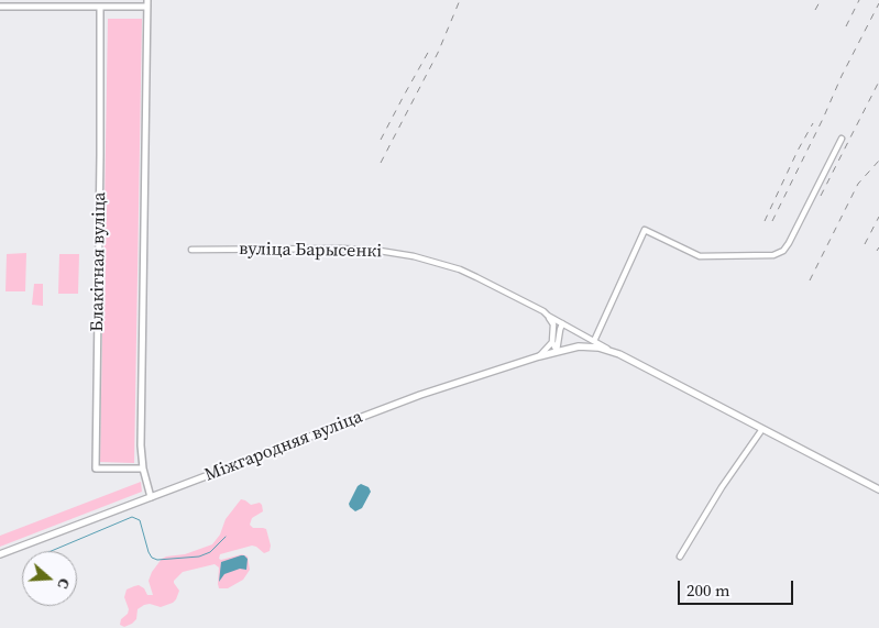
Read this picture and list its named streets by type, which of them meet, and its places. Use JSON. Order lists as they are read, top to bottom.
{
  "streets": {
    "main road": ["вуліца Барысенкі", "Міжгародняя вуліца"],
    "street": ["Блакітная вуліца"]
  },
  "crossings": [
    ["вуліца Барысенкі", "Міжгародняя вуліца"]
  ],
  "scale_bar": "200 m",
  "north": "right"
}
